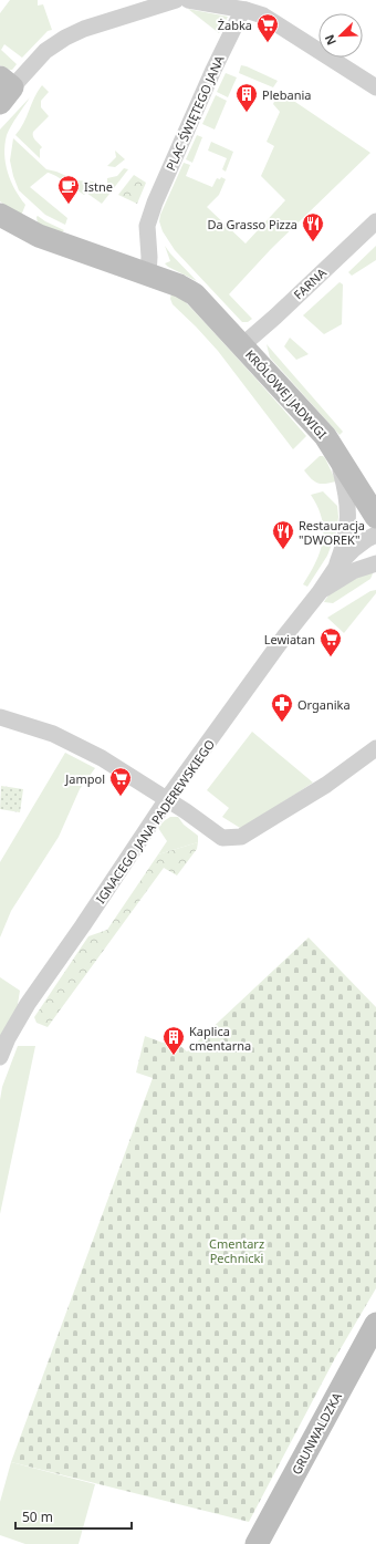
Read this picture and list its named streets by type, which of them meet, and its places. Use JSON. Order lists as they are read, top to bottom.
{
  "streets": {
    "street": [
      "PLAC ŚWIĘTEGO JANA",
      "FARNA",
      "KRÓLOWEJ JADWIGI",
      "IGNACEGO JANA PADEREWSKIEGO",
      "GRUNWALDZKA"
    ]
  },
  "crossings": [
    ["PLAC ŚWIĘTEGO JANA", "KRÓLOWEJ JADWIGI"],
    ["FARNA", "KRÓLOWEJ JADWIGI"],
    ["KRÓLOWEJ JADWIGI", "IGNACEGO JANA PADEREWSKIEGO"]
  ],
  "parks": ["Cmentarz Pechnicki"],
  "places": {
    "supermarket": ["Żabka", "Lewiatan", "Jampol"],
    "building": ["Plebania", "Kaplica cmentarna"],
    "cafe": ["Istne"],
    "restaurant": ["Da Grasso Pizza", "Restauracja \"DWOREK\""],
    "pharmacy": ["Organika"]
  },
  "scale_bar": "50 m",
  "north": "bottom left"
}
